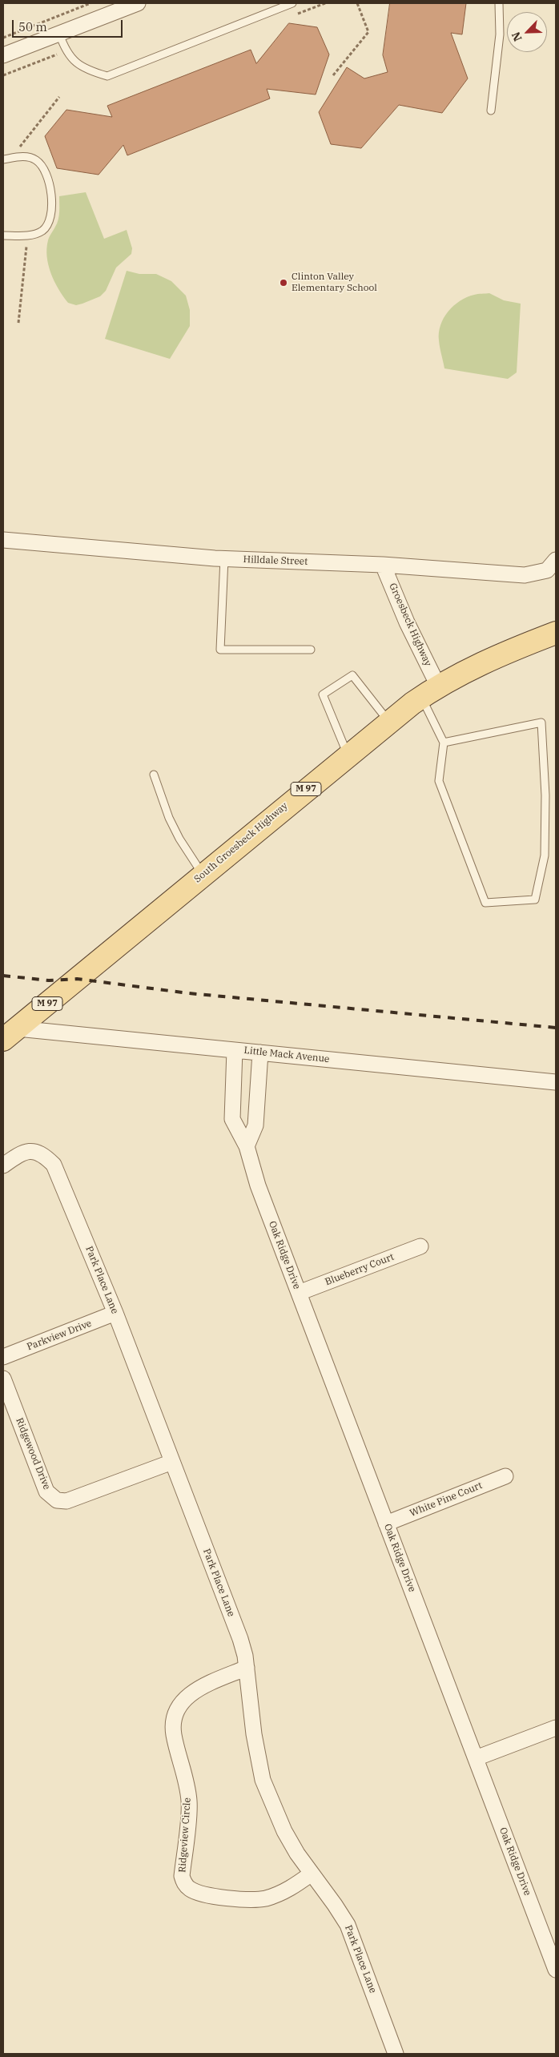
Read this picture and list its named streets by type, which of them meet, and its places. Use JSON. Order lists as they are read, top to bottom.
{
  "streets": {
    "main road": ["M 97", "South Groesbeck Highway"],
    "street": [
      "Hilldale Street",
      "Groesbeck Highway",
      "Little Mack Avenue",
      "Oak Ridge Drive",
      "Blueberry Court",
      "Park Place Lane",
      "Parkview Drive",
      "Ridgewood Drive",
      "White Pine Court",
      "Ridgeview Circle"
    ]
  },
  "crossings": [
    ["Hilldale Street", "Groesbeck Highway"],
    ["Groesbeck Highway", "South Groesbeck Highway"],
    ["South Groesbeck Highway", "Little Mack Avenue"],
    ["Little Mack Avenue", "Oak Ridge Drive"],
    ["Oak Ridge Drive", "Blueberry Court"],
    ["Oak Ridge Drive", "White Pine Court"],
    ["Park Place Lane", "Parkview Drive"],
    ["Park Place Lane", "Ridgewood Drive"],
    ["Park Place Lane", "Ridgeview Circle"]
  ],
  "places": ["Clinton Valley Elementary School"],
  "scale_bar": "50 m",
  "north": "bottom left"
}
